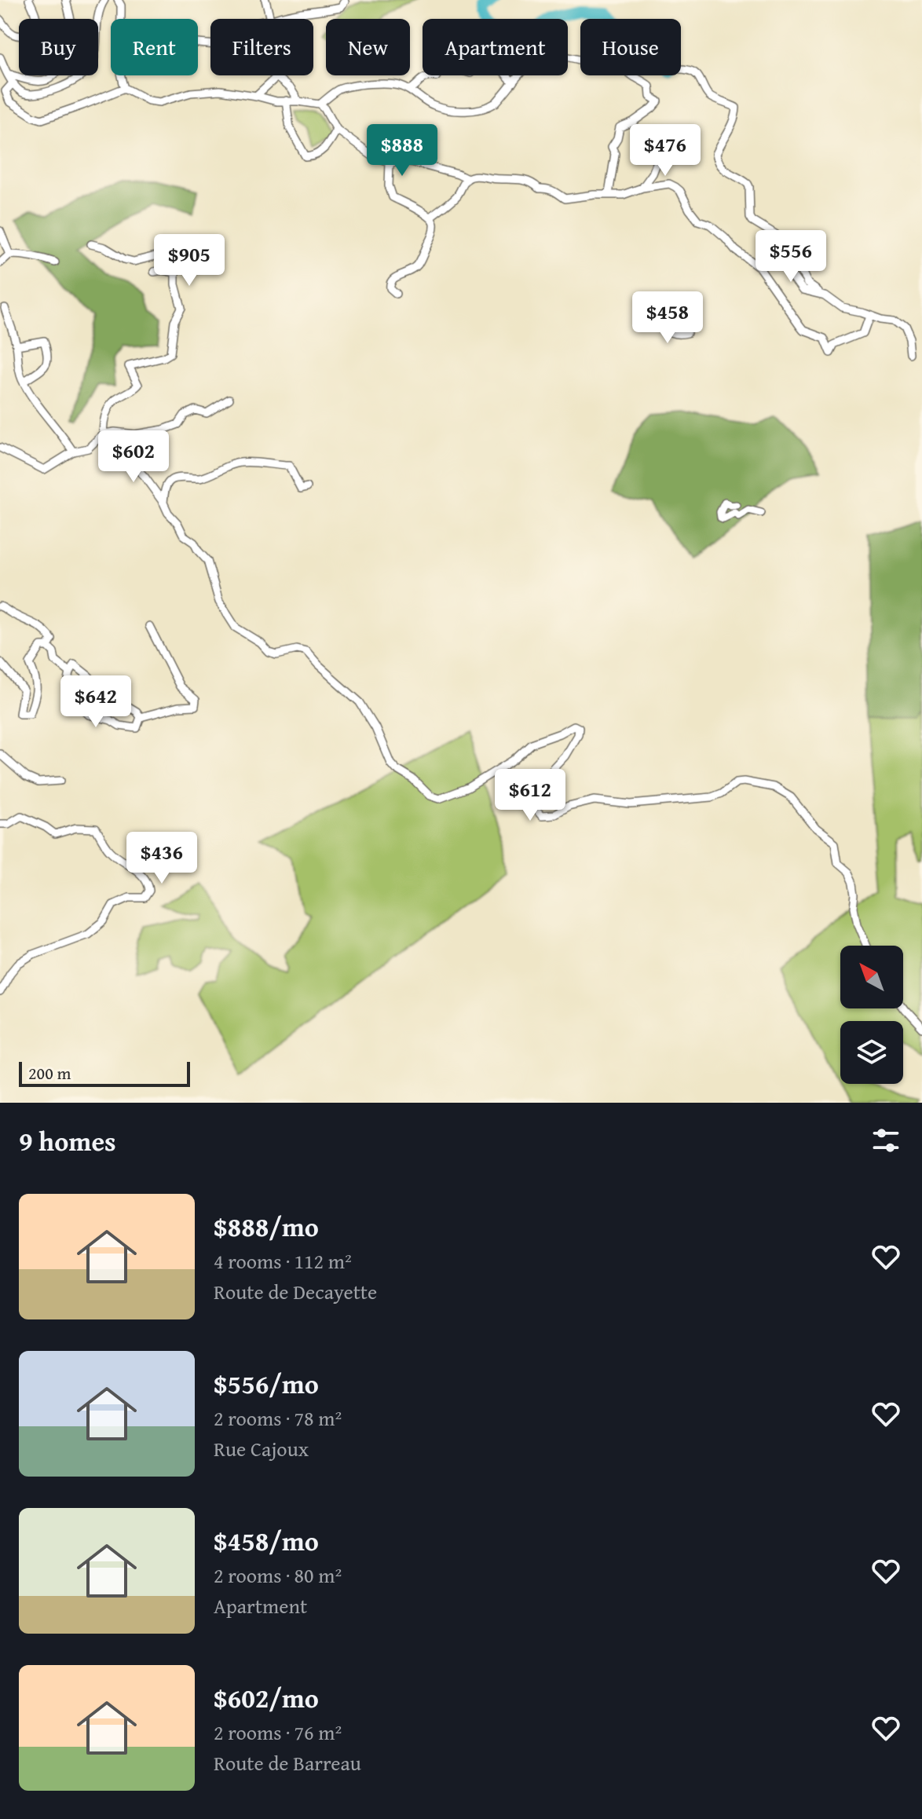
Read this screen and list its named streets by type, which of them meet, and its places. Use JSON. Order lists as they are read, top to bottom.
{
  "scale_bar": "200 m",
  "north": "top left",
  "page": {
    "chip": [
      "Buy",
      "Rent",
      "Filters",
      "New",
      "Apartment",
      "House"
    ],
    "price": [
      "$888",
      "$476",
      "$556",
      "$905",
      "$458",
      "$602",
      "$642",
      "$612",
      "$436"
    ],
    "scale": "200 m",
    "heading": "9 homes",
    "list": [
      {
        "name": "$888/mo",
        "note": "4 rooms · 112 m² · Route de Decayette"
      },
      {
        "name": "$556/mo",
        "note": "2 rooms · 78 m² · Rue Cajoux"
      },
      {
        "name": "$458/mo",
        "note": "2 rooms · 80 m² · Apartment"
      },
      {
        "name": "$602/mo",
        "note": "2 rooms · 76 m² · Route de Barreau"
      }
    ]
  }
}
